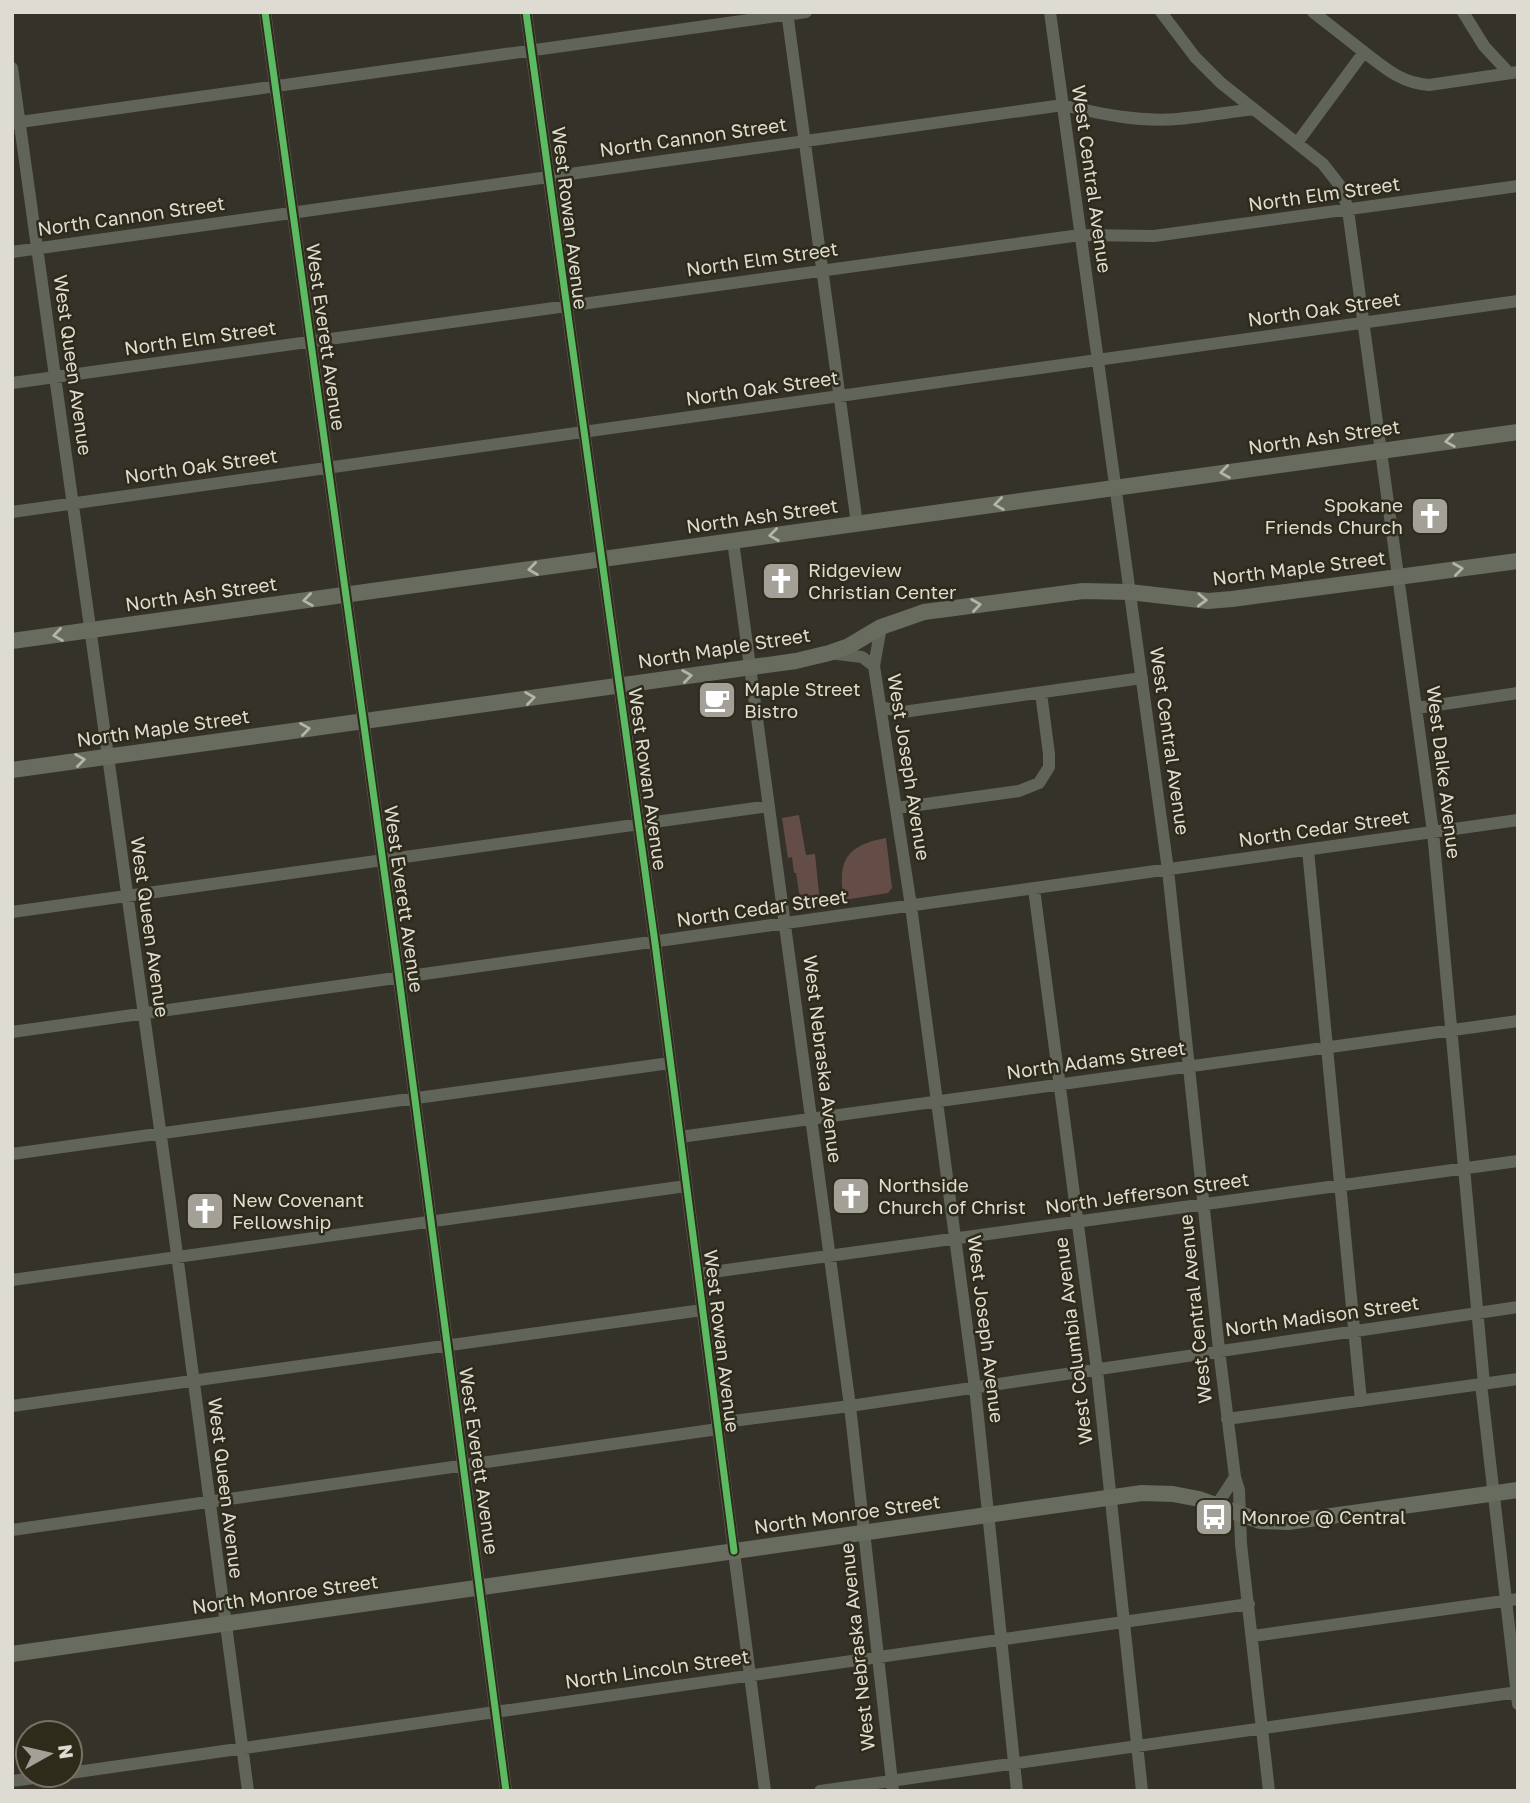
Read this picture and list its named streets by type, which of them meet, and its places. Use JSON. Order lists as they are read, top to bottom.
{
  "streets": {
    "main road": ["North Ash Street", "North Maple Street", "North Monroe Street"],
    "street": [
      "North Cannon Street",
      "West Central Avenue",
      "North Elm Street",
      "West Rowan Avenue",
      "North Oak Street",
      "West Everett Avenue",
      "West Queen Avenue",
      "West Joseph Avenue",
      "West Dalke Avenue",
      "North Cedar Street",
      "West Nebraska Avenue",
      "North Adams Street",
      "North Jefferson Street",
      "North Madison Street",
      "West Columbia Avenue",
      "North Lincoln Street"
    ]
  },
  "crossings": [
    ["North Cannon Street", "West Central Avenue"],
    ["North Cannon Street", "West Rowan Avenue"],
    ["North Cannon Street", "West Everett Avenue"],
    ["North Cannon Street", "West Queen Avenue"],
    ["North Cannon Street", "West Dalke Avenue"],
    ["West Central Avenue", "North Elm Street"],
    ["West Central Avenue", "North Oak Street"],
    ["West Central Avenue", "North Ash Street"],
    ["West Central Avenue", "North Maple Street"],
    ["West Central Avenue", "North Cedar Street"],
    ["West Central Avenue", "North Adams Street"],
    ["West Central Avenue", "North Jefferson Street"],
    ["West Central Avenue", "North Madison Street"],
    ["West Central Avenue", "North Monroe Street"],
    ["West Central Avenue", "North Lincoln Street"],
    ["North Elm Street", "West Rowan Avenue"],
    ["North Elm Street", "West Everett Avenue"],
    ["North Elm Street", "West Queen Avenue"],
    ["North Elm Street", "West Dalke Avenue"],
    ["West Rowan Avenue", "North Oak Street"],
    ["West Rowan Avenue", "North Ash Street"],
    ["West Rowan Avenue", "North Maple Street"],
    ["West Rowan Avenue", "North Cedar Street"],
    ["West Rowan Avenue", "North Adams Street"],
    ["West Rowan Avenue", "North Jefferson Street"],
    ["West Rowan Avenue", "North Madison Street"],
    ["West Rowan Avenue", "North Monroe Street"],
    ["West Rowan Avenue", "North Lincoln Street"],
    ["North Oak Street", "West Everett Avenue"],
    ["North Oak Street", "West Queen Avenue"],
    ["North Oak Street", "West Dalke Avenue"],
    ["West Everett Avenue", "North Ash Street"],
    ["West Everett Avenue", "North Maple Street"],
    ["West Everett Avenue", "North Cedar Street"],
    ["West Everett Avenue", "North Madison Street"],
    ["West Everett Avenue", "North Monroe Street"],
    ["West Everett Avenue", "North Lincoln Street"],
    ["West Queen Avenue", "North Ash Street"],
    ["West Queen Avenue", "North Maple Street"],
    ["West Queen Avenue", "North Cedar Street"],
    ["West Queen Avenue", "North Madison Street"],
    ["West Queen Avenue", "North Monroe Street"],
    ["West Queen Avenue", "North Lincoln Street"],
    ["North Ash Street", "West Dalke Avenue"],
    ["North Ash Street", "West Nebraska Avenue"],
    ["North Maple Street", "West Joseph Avenue"],
    ["North Maple Street", "West Dalke Avenue"],
    ["North Maple Street", "West Nebraska Avenue"],
    ["West Joseph Avenue", "North Cedar Street"],
    ["West Joseph Avenue", "North Adams Street"],
    ["West Joseph Avenue", "North Jefferson Street"],
    ["West Joseph Avenue", "North Madison Street"],
    ["West Joseph Avenue", "North Monroe Street"],
    ["West Joseph Avenue", "North Lincoln Street"],
    ["West Dalke Avenue", "North Cedar Street"],
    ["West Dalke Avenue", "North Adams Street"],
    ["West Dalke Avenue", "North Jefferson Street"],
    ["West Dalke Avenue", "North Madison Street"],
    ["West Dalke Avenue", "North Monroe Street"],
    ["North Cedar Street", "West Nebraska Avenue"],
    ["North Cedar Street", "West Columbia Avenue"],
    ["West Nebraska Avenue", "North Adams Street"],
    ["West Nebraska Avenue", "North Jefferson Street"],
    ["West Nebraska Avenue", "North Madison Street"],
    ["West Nebraska Avenue", "North Monroe Street"],
    ["West Nebraska Avenue", "North Lincoln Street"],
    ["North Adams Street", "West Columbia Avenue"],
    ["North Jefferson Street", "West Columbia Avenue"],
    ["North Madison Street", "West Columbia Avenue"],
    ["West Columbia Avenue", "North Monroe Street"],
    ["West Columbia Avenue", "North Lincoln Street"]
  ],
  "one_way": ["North Ash Street", "North Maple Street"],
  "places": {
    "church": [
      "Spokane Friends Church",
      "Ridgeview Christian Center",
      "Northside Church of Christ",
      "New Covenant Fellowship"
    ],
    "cafe": ["Maple Street Bistro"],
    "bus stop": ["Monroe @ Central"]
  },
  "north": "right"
}
